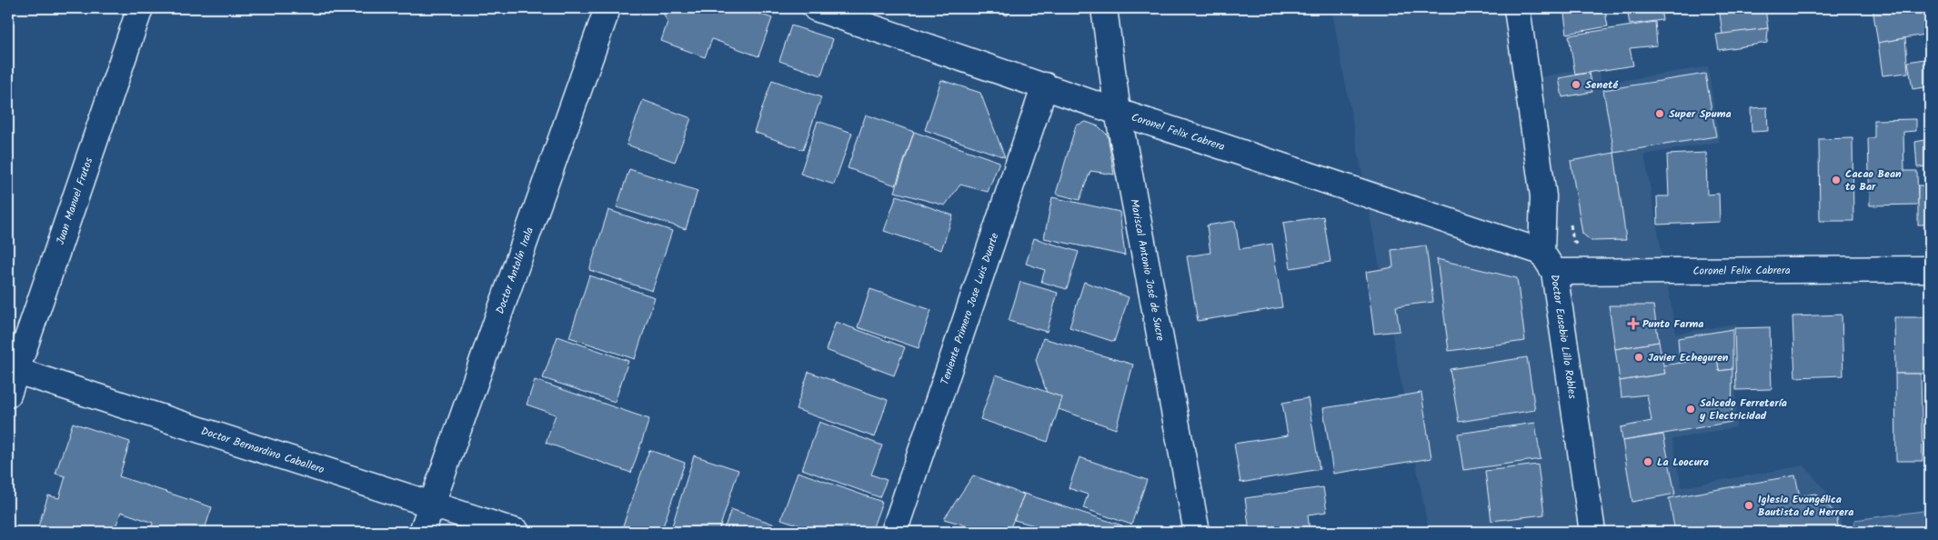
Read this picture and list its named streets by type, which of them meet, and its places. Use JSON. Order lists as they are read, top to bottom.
{
  "streets": {
    "street": [
      "Coronel Felix Cabrera",
      "Juan Manuel Frutos",
      "Doctor Antolín Irala",
      "Mariscal Antonio José de Sucre",
      "Teniente Primero Jose Luis Duarte",
      "Doctor Eusebio Lillo Robles",
      "Doctor Bernardino Caballero"
    ]
  },
  "crossings": [
    ["Coronel Felix Cabrera", "Mariscal Antonio José de Sucre"],
    ["Coronel Felix Cabrera", "Teniente Primero Jose Luis Duarte"],
    ["Coronel Felix Cabrera", "Doctor Eusebio Lillo Robles"],
    ["Juan Manuel Frutos", "Doctor Bernardino Caballero"],
    ["Doctor Antolín Irala", "Doctor Bernardino Caballero"]
  ],
  "places": {
    "other": [
      "Seneté",
      "Super Spuma",
      "Cacao Bean to Bar",
      "Javier Echeguren",
      "Salcedo Ferretería y Electricidad",
      "La Loocura",
      "Iglesia Evangélica Bautista de Herrera"
    ],
    "health": ["Punto Farma"]
  }
}
